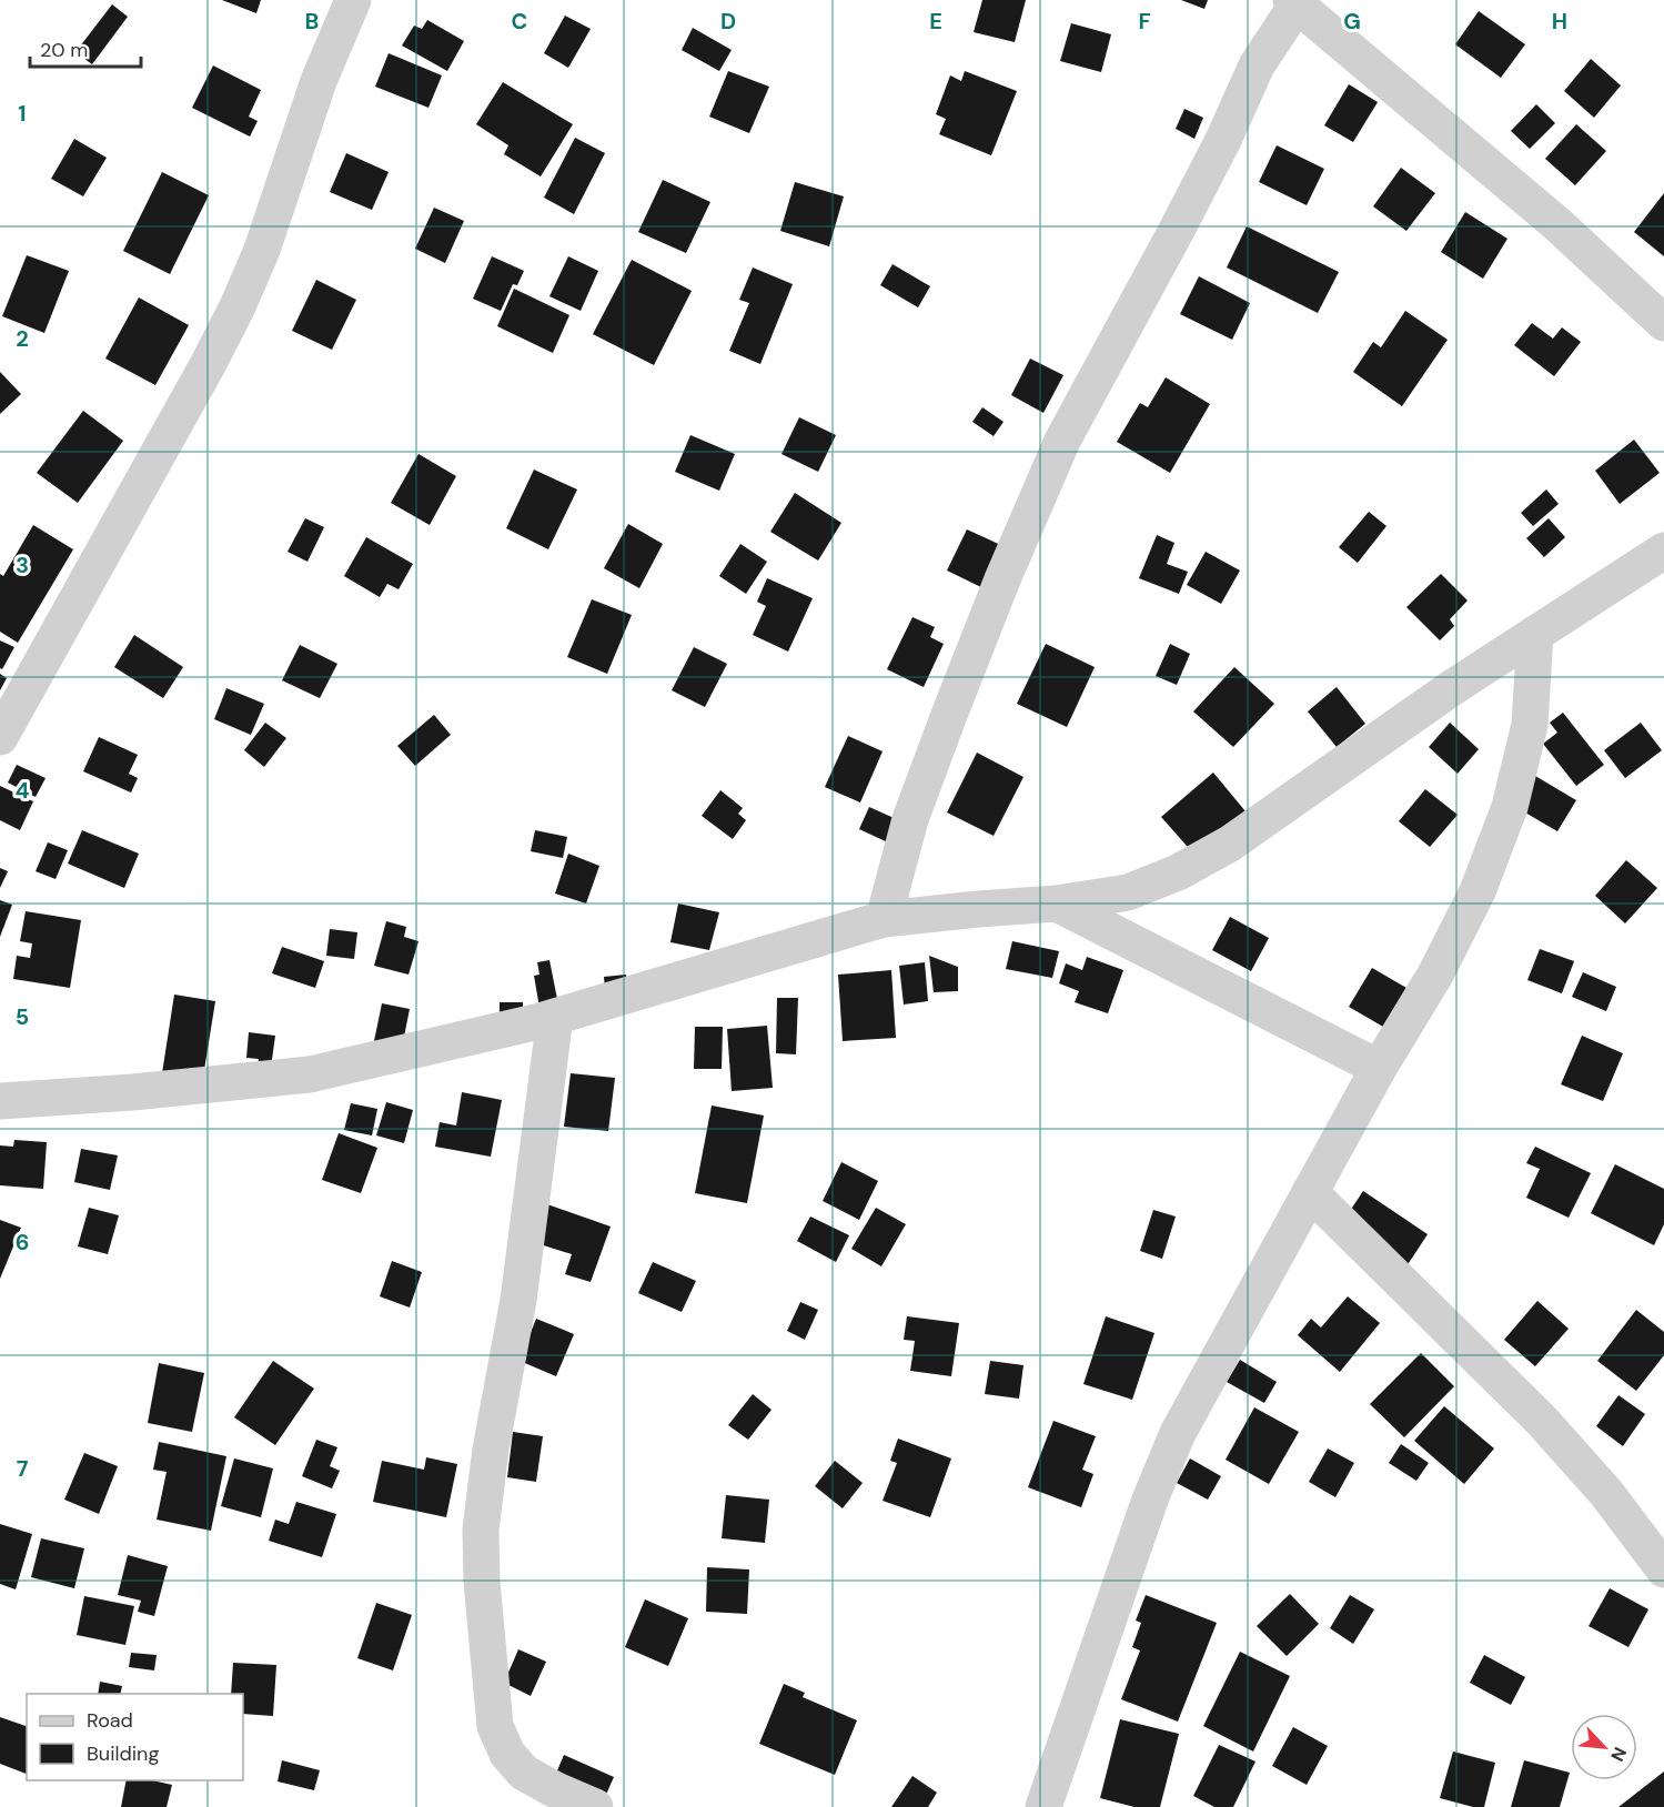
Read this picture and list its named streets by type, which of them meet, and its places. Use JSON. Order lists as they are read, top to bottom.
{
  "legend": ["Road", "Building"],
  "scale_bar": "20 m",
  "north": "bottom right",
  "grid": {
    "columns": [
      "B",
      "C",
      "D",
      "E",
      "F",
      "G",
      "H"
    ],
    "rows": [
      "1",
      "2",
      "3",
      "4",
      "5",
      "6",
      "7"
    ]
  }
}
